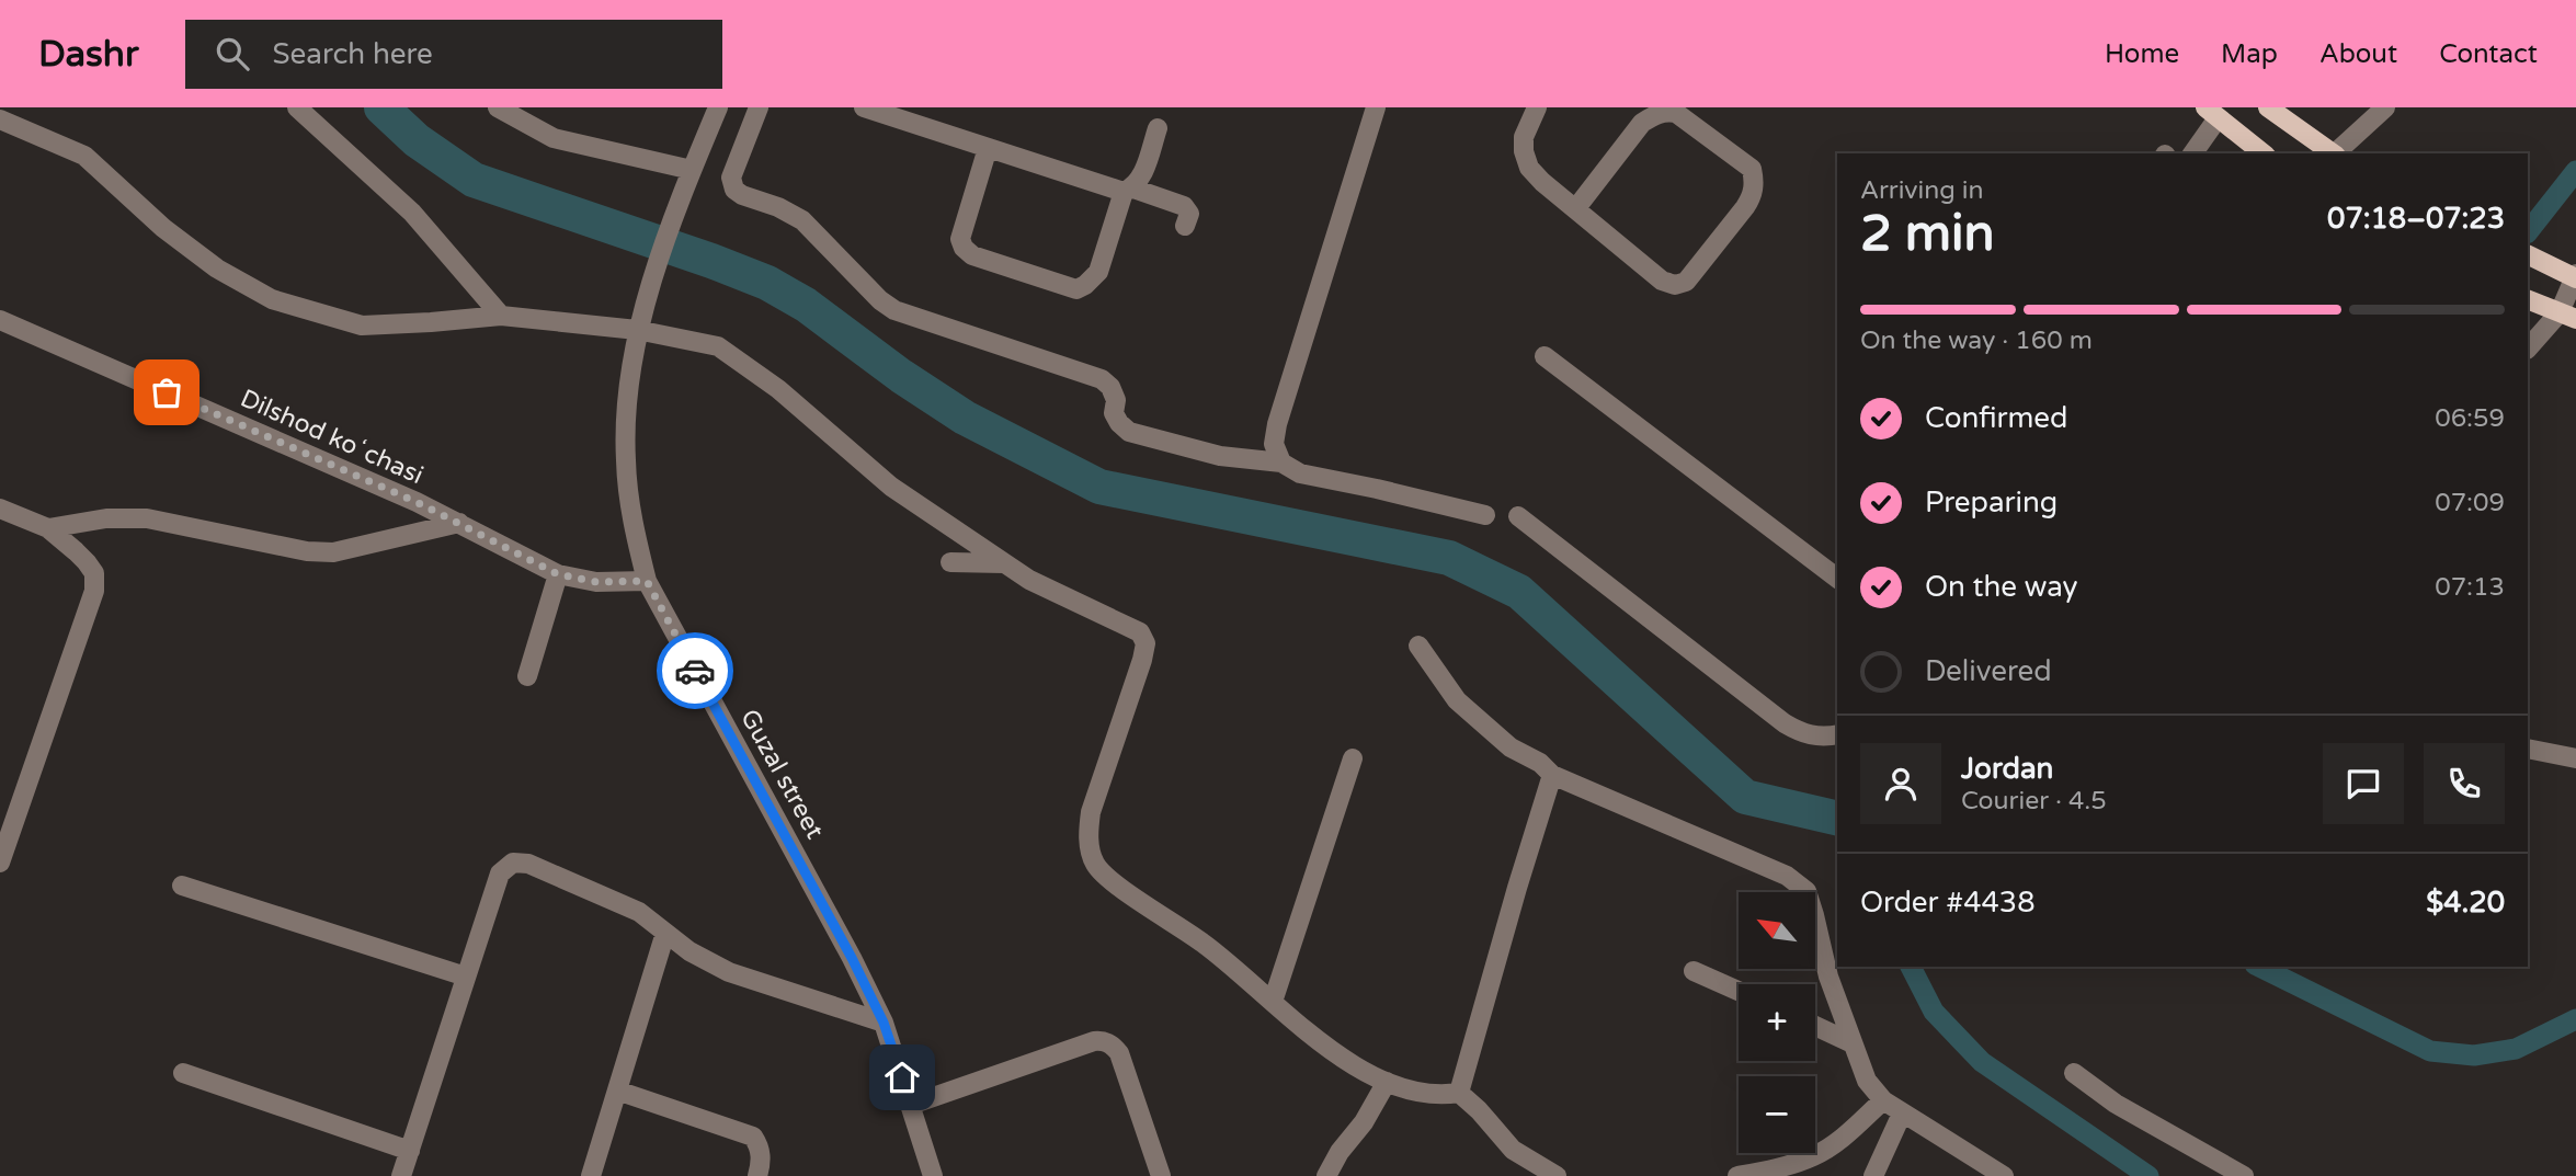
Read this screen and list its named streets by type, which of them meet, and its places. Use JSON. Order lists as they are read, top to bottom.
{
  "streets": {
    "street": ["Dilshod koʻchasi", "Guzal street"]
  },
  "crossings": [
    ["Dilshod koʻchasi", "Guzal street"]
  ],
  "north": "top left",
  "page": {
    "header": "Dashr",
    "search": "Search here",
    "nav": [
      "Home",
      "Map",
      "About",
      "Contact"
    ],
    "heading": ["2 min", "Arriving in", "07:18–07:23"],
    "panel": [
      "Jordan",
      "Courier · 4.5",
      "Order #4438",
      "$4.20"
    ],
    "bar": "On the way · 160 m",
    "list": [
      ["Confirmed", "06:59"],
      ["Preparing", "07:09"],
      ["On the way", "07:13"],
      "Delivered"
    ],
    "map_buttons": ["+", "−"]
  }
}
